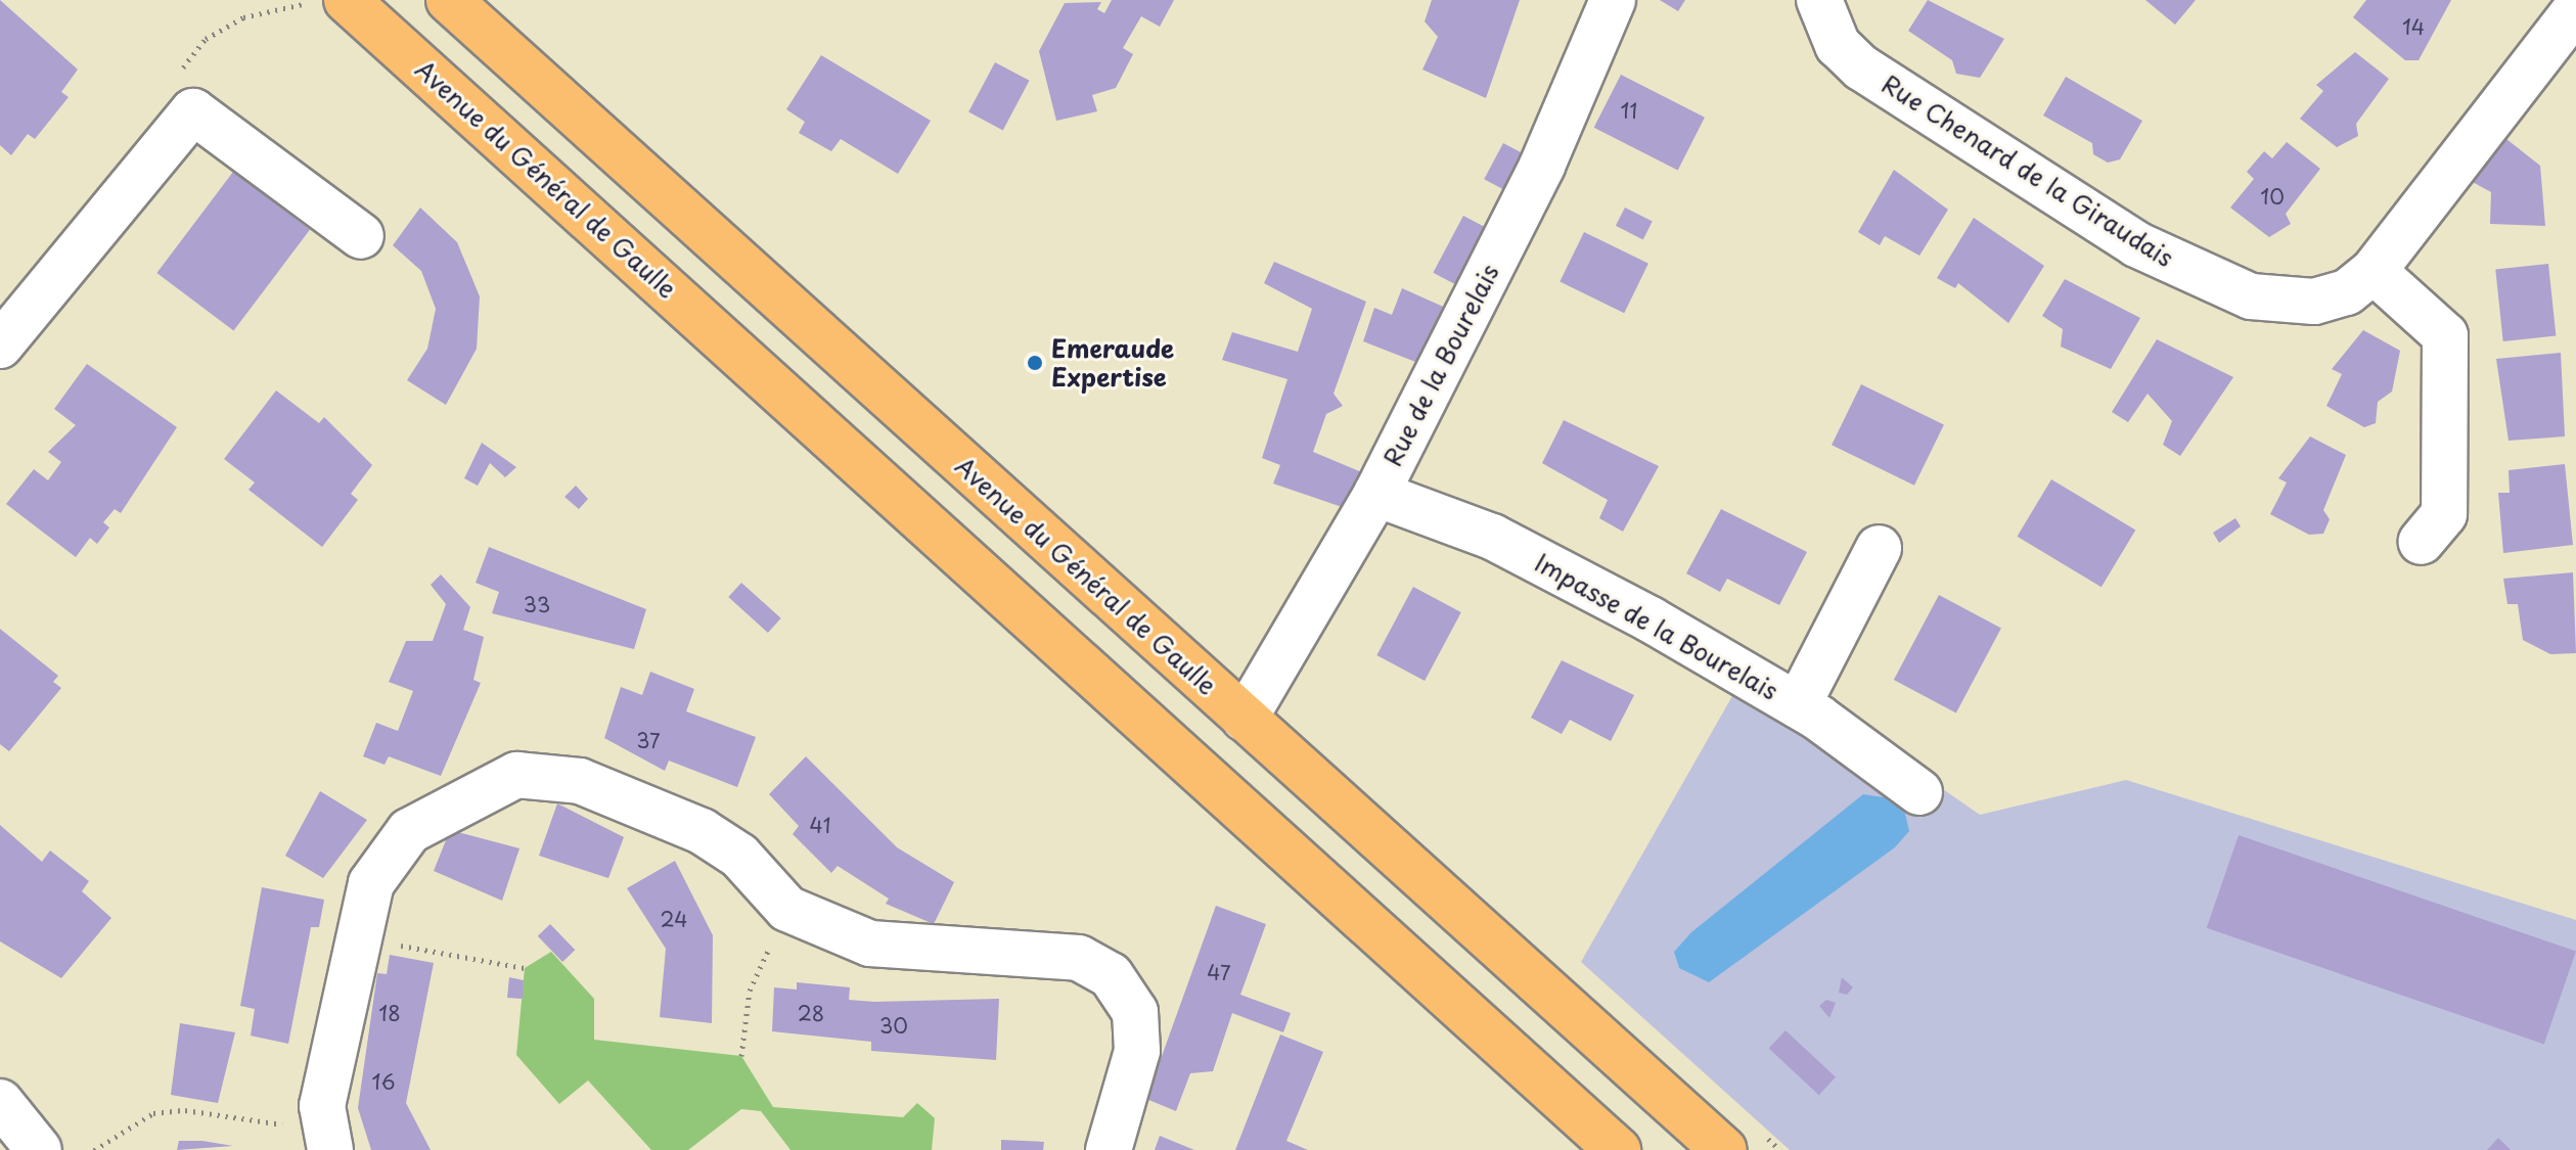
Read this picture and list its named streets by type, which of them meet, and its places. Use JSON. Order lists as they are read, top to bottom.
{
  "streets": {
    "main road": ["Avenue du Général de Gaulle"],
    "street": ["Rue Chenard de la Giraudais", "Rue de la Bourelais", "Impasse de la Bourelais"]
  },
  "crossings": [
    ["Avenue du Général de Gaulle", "Rue de la Bourelais"],
    ["Rue de la Bourelais", "Impasse de la Bourelais"]
  ],
  "places": ["Emeraude Expertise"],
  "house_numbers": [
    "14",
    "11",
    "10",
    "33",
    "37",
    "41",
    "24",
    "47",
    "18",
    "28",
    "30",
    "16"
  ]
}
